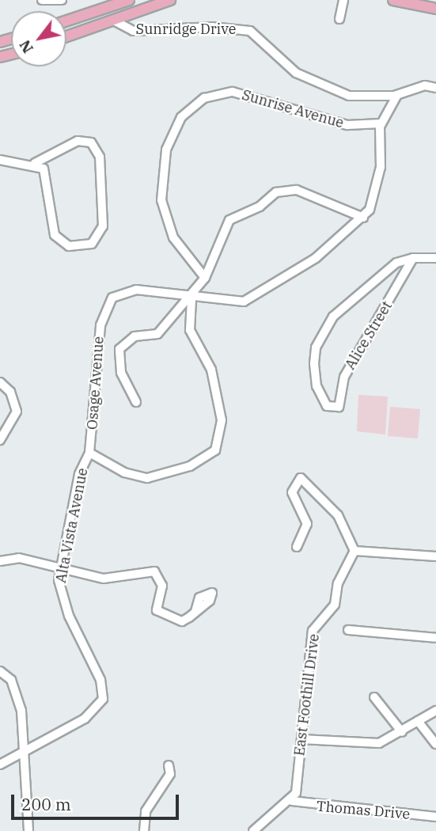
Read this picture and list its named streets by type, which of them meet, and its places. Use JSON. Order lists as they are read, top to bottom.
{
  "streets": {
    "street": [
      "Sunridge Drive",
      "Sunrise Avenue",
      "Alice Street",
      "Osage Avenue",
      "Alta Vista Avenue",
      "East Foothill Drive",
      "Thomas Drive"
    ]
  },
  "crossings": [
    ["Osage Avenue", "Alta Vista Avenue"],
    ["East Foothill Drive", "Thomas Drive"]
  ],
  "scale_bar": "200 m",
  "north": "bottom left"
}
